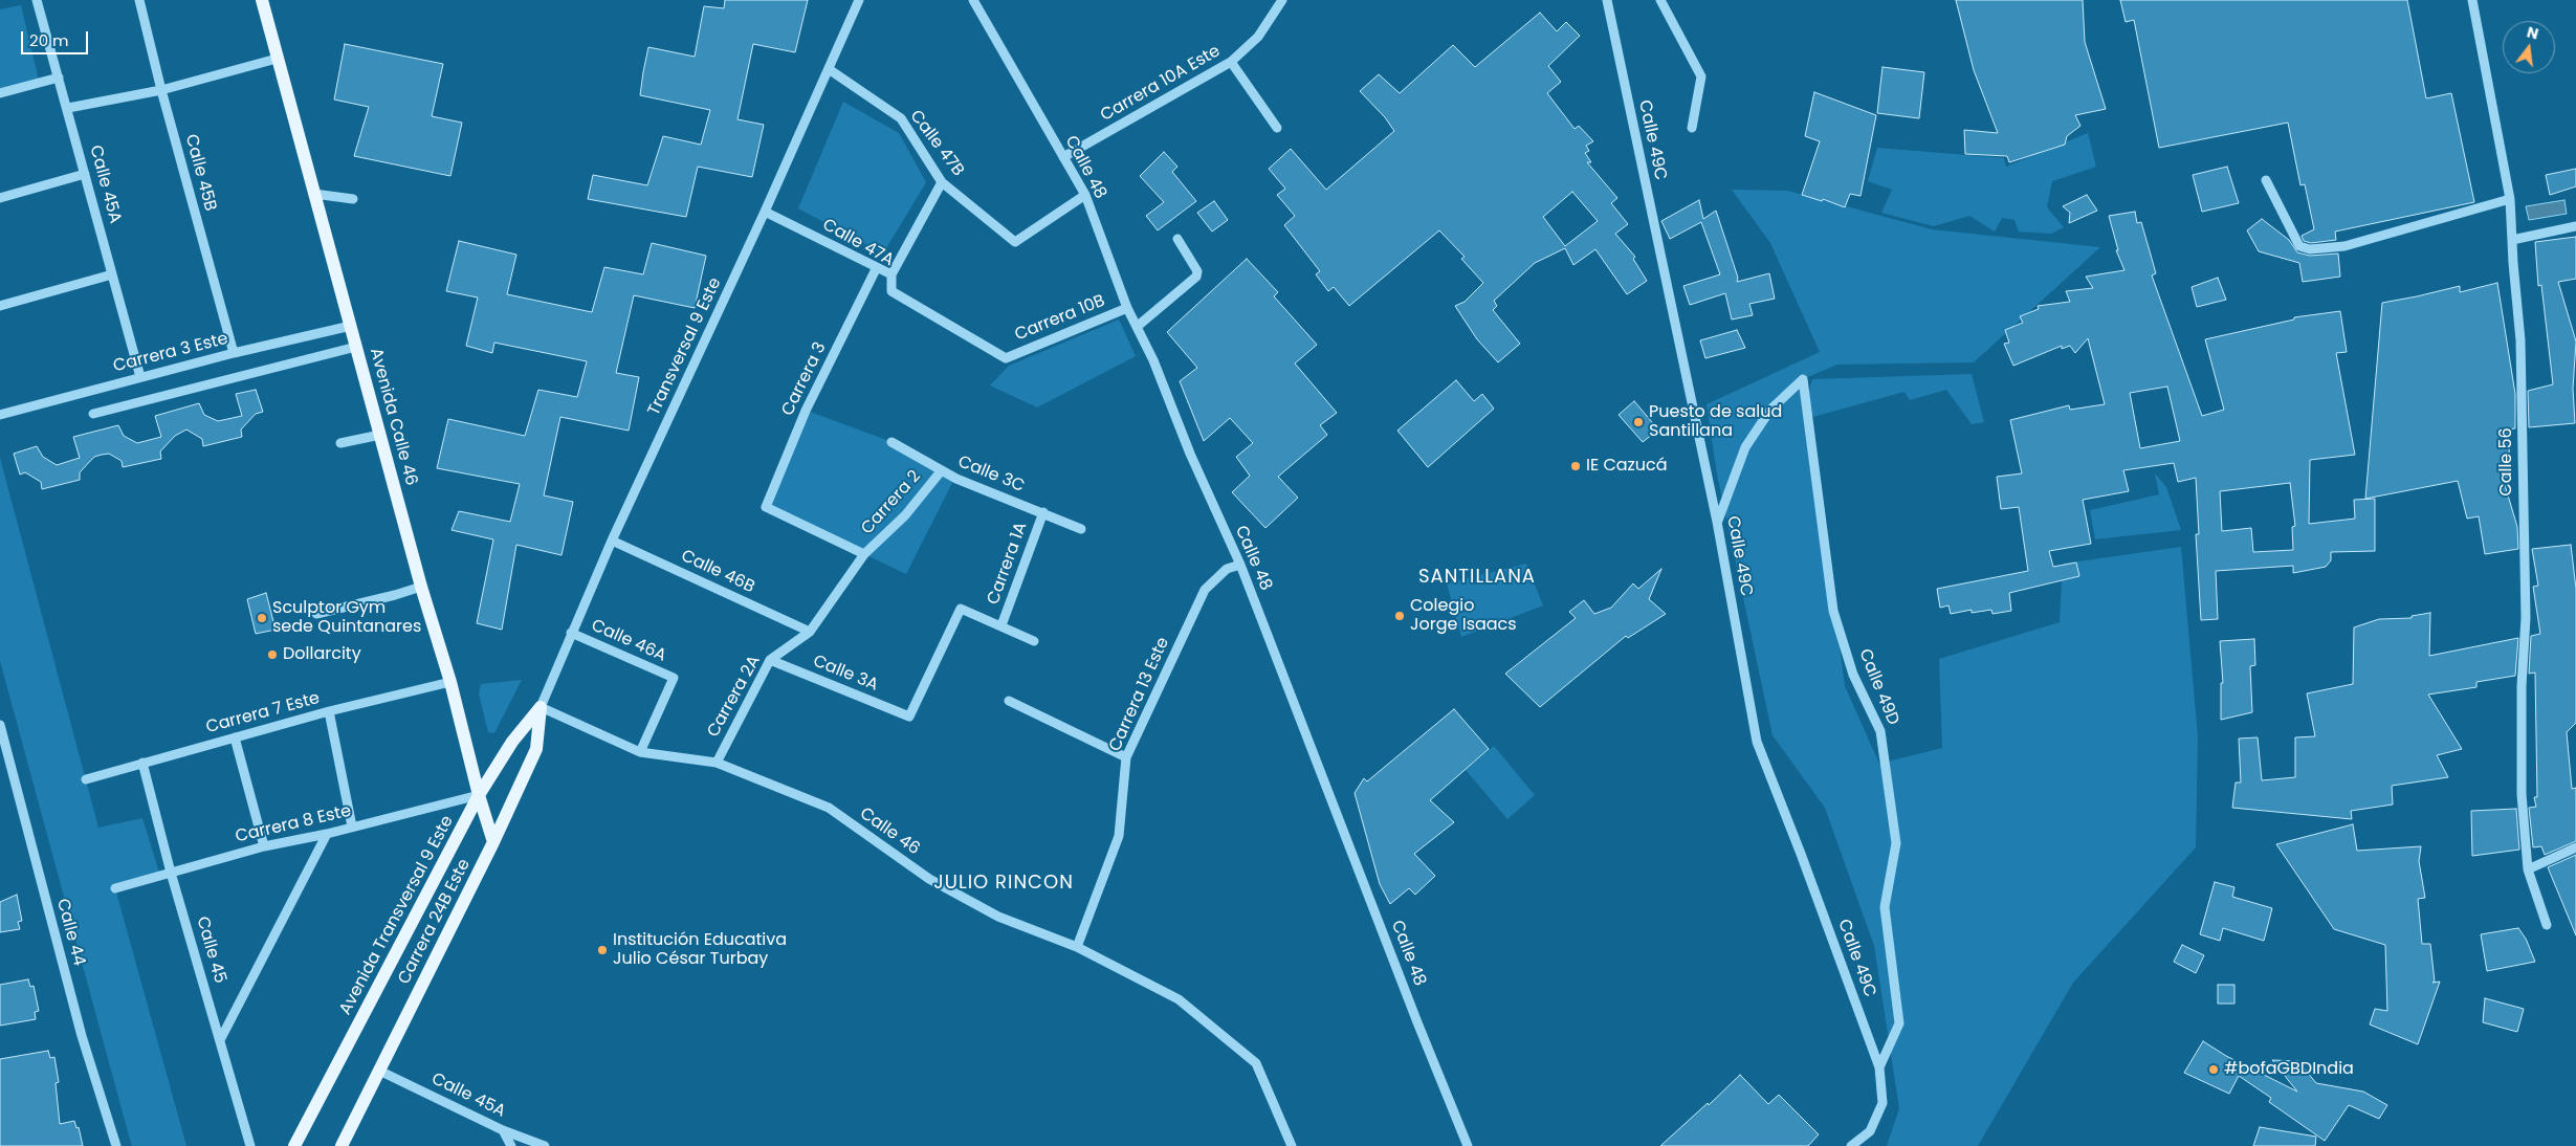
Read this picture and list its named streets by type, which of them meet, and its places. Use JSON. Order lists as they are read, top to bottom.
{
  "streets": {
    "main road": ["Avenida Calle 46", "Avenida Transversal 9 Este", "Carrera 24B Este"],
    "street": [
      "Carrera 10A Este",
      "Calle 49C",
      "Calle 47B",
      "Calle 48",
      "Calle 45B",
      "Calle 45A",
      "Calle 47A",
      "Carrera 10B",
      "Transversal 9 Este",
      "Carrera 3 Este",
      "Carrera 3",
      "Calle 56",
      "Calle 3C",
      "Carrera 2",
      "Carrera 1A",
      "Calle 46B",
      "Calle 46A",
      "Calle 3A",
      "Calle 49D",
      "Carrera 13 Este",
      "Carrera 2A",
      "Carrera 7 Este",
      "Carrera 8 Este",
      "Calle 46",
      "Calle 44",
      "Calle 45"
    ]
  },
  "crossings": [
    ["Carrera 10A Este", "Calle 48"],
    ["Calle 49C", "Calle 49D"],
    ["Calle 47B", "Calle 48"],
    ["Calle 47B", "Transversal 9 Este"],
    ["Calle 48", "Carrera 10B"],
    ["Calle 48", "Carrera 13 Este"],
    ["Calle 45B", "Carrera 3 Este"],
    ["Calle 45A", "Carrera 3 Este"],
    ["Calle 45A", "Carrera 24B Este"],
    ["Calle 47A", "Carrera 10B"],
    ["Calle 47A", "Transversal 9 Este"],
    ["Calle 47A", "Carrera 3"],
    ["Transversal 9 Este", "Calle 46B"],
    ["Transversal 9 Este", "Calle 46A"],
    ["Transversal 9 Este", "Calle 46"],
    ["Transversal 9 Este", "Avenida Transversal 9 Este"],
    ["Transversal 9 Este", "Carrera 24B Este"],
    ["Carrera 3 Este", "Avenida Calle 46"],
    ["Carrera 3", "Carrera 2"],
    ["Carrera 3", "Carrera 2A"],
    ["Avenida Calle 46", "Carrera 7 Este"],
    ["Avenida Calle 46", "Carrera 8 Este"],
    ["Avenida Calle 46", "Avenida Transversal 9 Este"],
    ["Avenida Calle 46", "Carrera 24B Este"],
    ["Calle 3C", "Carrera 2"],
    ["Calle 3C", "Carrera 1A"],
    ["Carrera 2", "Carrera 2A"],
    ["Carrera 1A", "Calle 3A"],
    ["Calle 46B", "Carrera 2A"],
    ["Calle 46A", "Calle 46"],
    ["Calle 3A", "Carrera 2A"],
    ["Carrera 13 Este", "Calle 46"],
    ["Carrera 2A", "Calle 46"],
    ["Carrera 7 Este", "Calle 45"],
    ["Carrera 8 Este", "Avenida Transversal 9 Este"],
    ["Carrera 8 Este", "Calle 45"],
    ["Calle 46", "Avenida Transversal 9 Este"],
    ["Calle 46", "Carrera 24B Este"],
    ["Avenida Transversal 9 Este", "Carrera 24B Este"]
  ],
  "districts": ["SANTILLANA", "JULIO RINCON"],
  "places": [
    "Puesto de salud Santillana",
    "IE Cazucá",
    "Colegio Jorge Isaacs",
    "Sculptor Gym sede Quintanares",
    "Dollarcity",
    "Institución Educativa Julio César Turbay",
    "#bofaGBDIndia"
  ],
  "scale_bar": "20 m",
  "north": "top"
}
